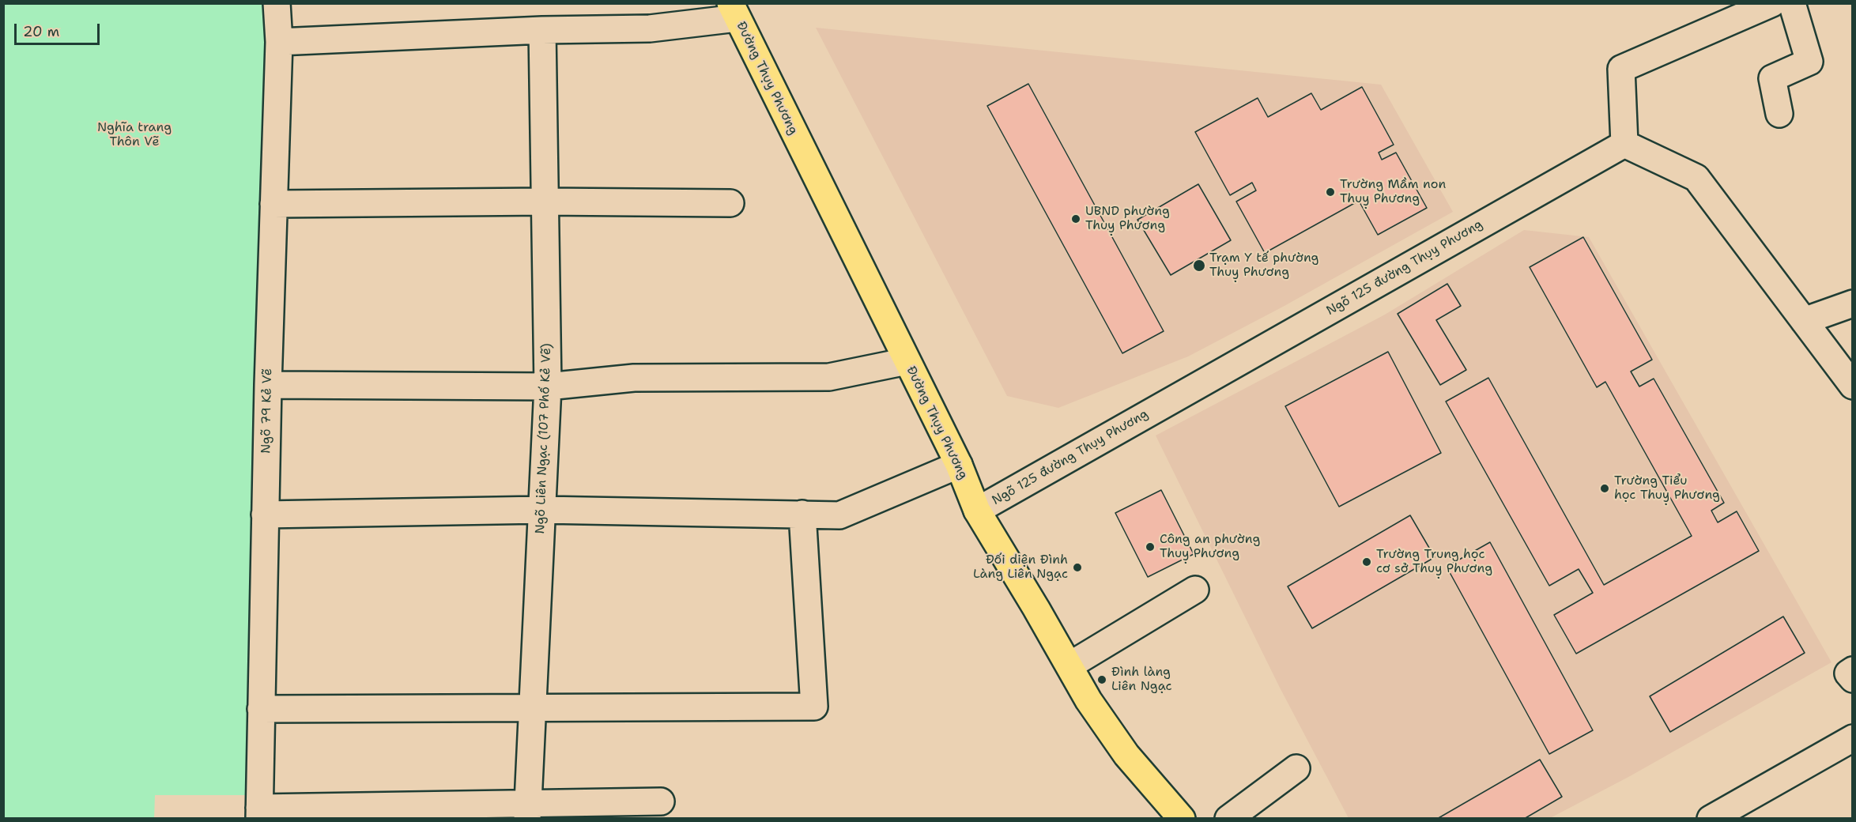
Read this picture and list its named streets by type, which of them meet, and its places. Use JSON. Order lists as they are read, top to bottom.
{
  "streets": {
    "main road": ["Đường Thụy Phương"],
    "street": ["Ngõ 125 đường Thụy Phương", "Ngõ 79 Kẻ Vẽ", "Ngõ Liên Ngạc (107 Phố Kẻ Vẽ)"]
  },
  "crossings": [
    ["Đường Thụy Phương", "Ngõ 125 đường Thụy Phương"]
  ],
  "parks": ["Nghĩa trang Thôn Vẽ"],
  "places": [
    "Trường Mầm non Thuỵ Phương",
    "UBND phường Thuỵ Phương",
    "Trạm Y tế phường Thuỵ Phương",
    "Trường Tiểu học Thuỵ Phương",
    "Công an phường Thuỵ Phương",
    "Trường Trung học cơ sở Thuỵ Phương",
    "Đối diện Đình Làng Liên Ngạc",
    "Đình làng Liên Ngạc"
  ],
  "scale_bar": "20 m"
}
